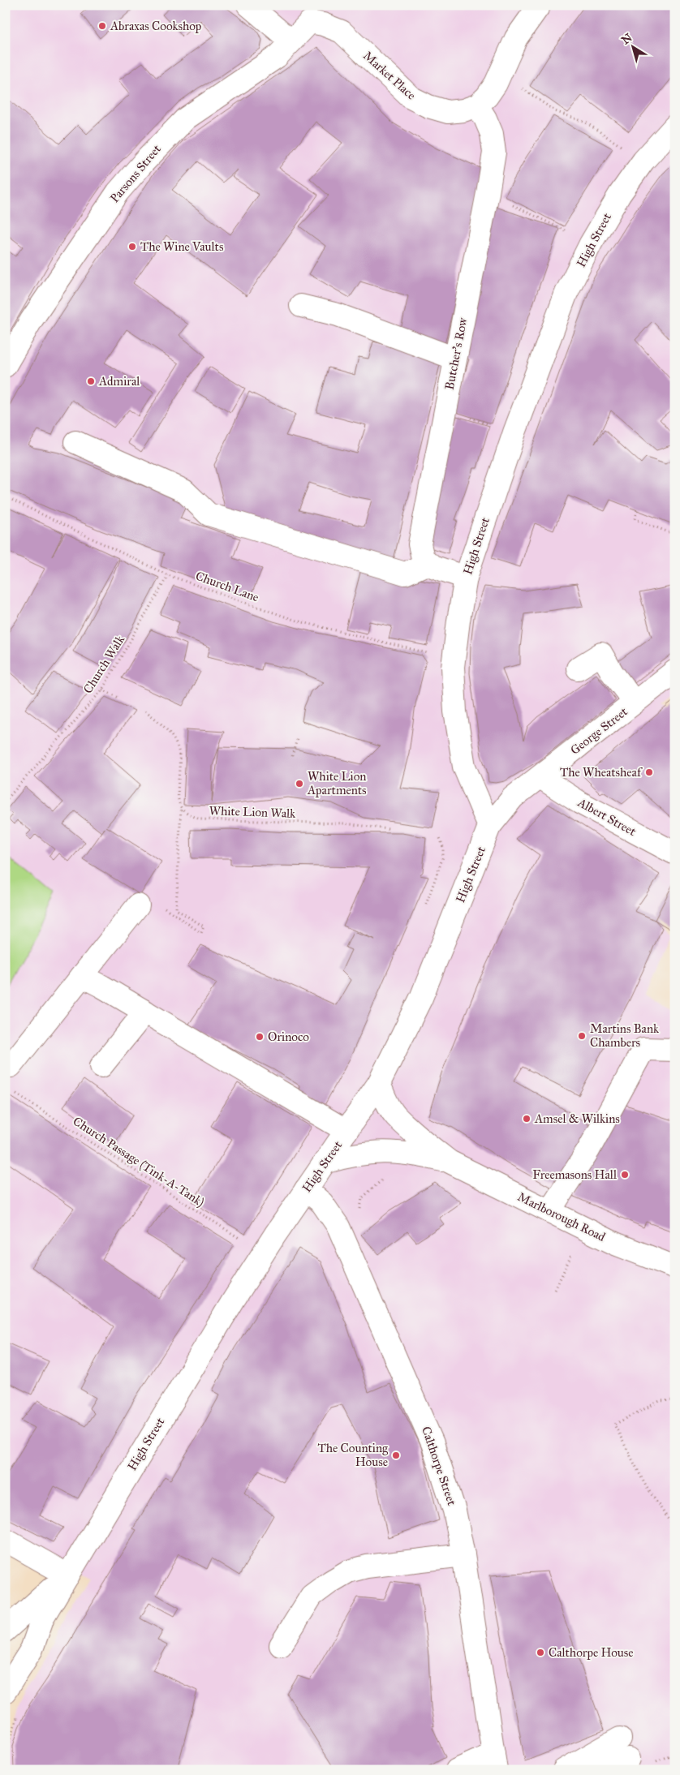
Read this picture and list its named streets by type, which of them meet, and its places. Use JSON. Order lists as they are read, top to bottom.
{
  "streets": {
    "street": [
      "Market Place",
      "Parsons Street",
      "High Street",
      "Butcher's Row",
      "George Street",
      "Albert Street",
      "Marlborough Road",
      "Calthorpe Street"
    ],
    "path": [
      "Church Lane",
      "Church Walk",
      "White Lion Walk",
      "Church Passage (Tink-A-Tank)"
    ]
  },
  "crossings": [
    ["Market Place", "Parsons Street"],
    ["Market Place", "Butcher's Row"],
    ["High Street", "Church Lane"],
    ["High Street", "George Street"],
    ["High Street", "Church Passage (Tink-A-Tank)"],
    ["High Street", "Marlborough Road"],
    ["High Street", "Calthorpe Street"],
    ["Church Lane", "Church Walk"],
    ["George Street", "Albert Street"]
  ],
  "places": [
    "Abraxas Cookshop",
    "The Wine Vaults",
    "Admiral",
    "The Wheatsheaf",
    "White Lion Apartments",
    "Martins Bank Chambers",
    "Orinoco",
    "Amsel & Wilkins",
    "Freemasons Hall",
    "The Counting House",
    "Calthorpe House"
  ],
  "north": "top left"
}
